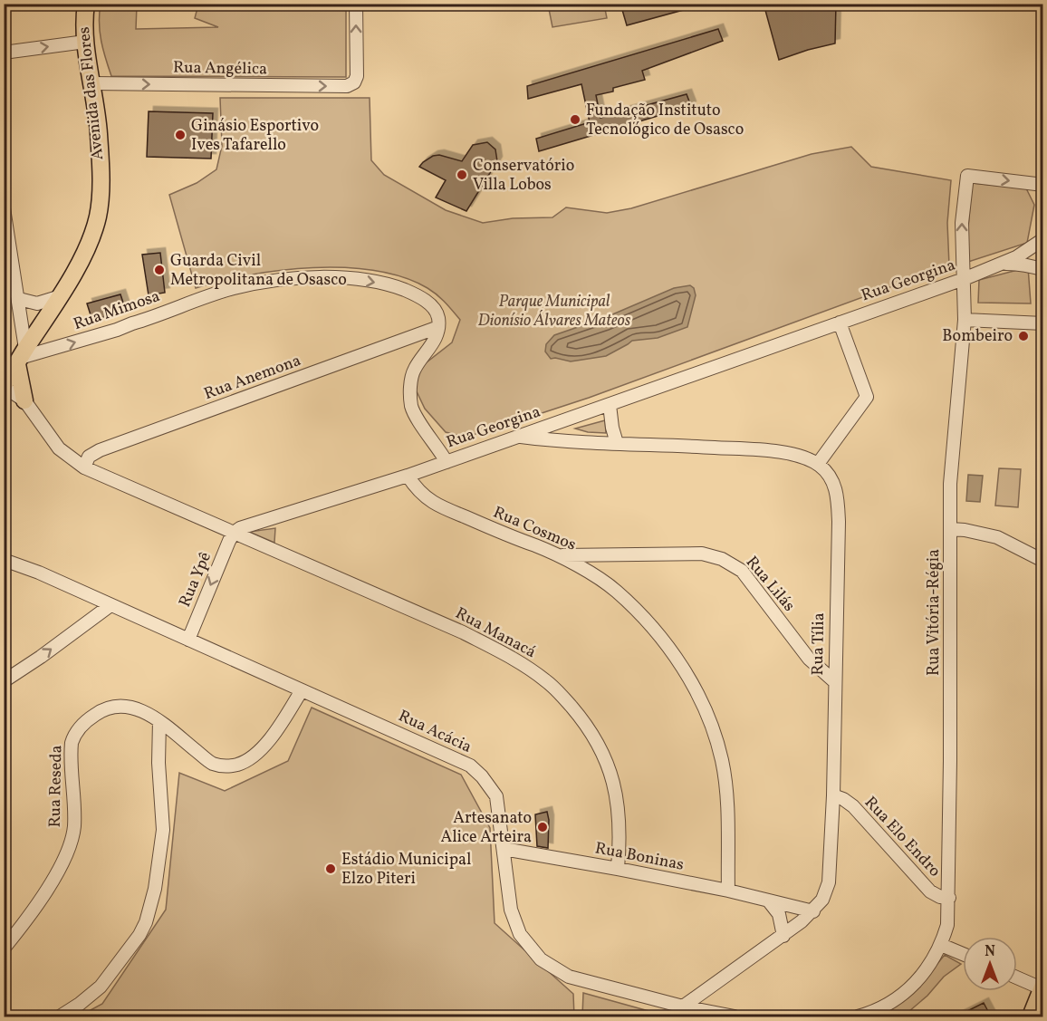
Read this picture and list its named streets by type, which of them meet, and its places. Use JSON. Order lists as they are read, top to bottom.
{
  "streets": {
    "main road": ["Avenida das Flores"],
    "street": [
      "Rua Angélica",
      "Rua Georgina",
      "Rua Mimosa",
      "Rua Anemona",
      "Rua Cosmos",
      "Rua Ypê",
      "Rua Lilás",
      "Rua Vitória-Régia",
      "Rua Manacá",
      "Rua Tília",
      "Rua Acácia",
      "Rua Reseda",
      "Rua Elo Endro",
      "Rua Boninas"
    ]
  },
  "crossings": [
    ["Rua Angélica", "Avenida das Flores"],
    ["Avenida das Flores", "Rua Mimosa"],
    ["Rua Georgina", "Rua Cosmos"],
    ["Rua Georgina", "Rua Ypê"],
    ["Rua Georgina", "Rua Vitória-Régia"],
    ["Rua Georgina", "Rua Manacá"],
    ["Rua Mimosa", "Rua Anemona"],
    ["Rua Cosmos", "Rua Lilás"],
    ["Rua Cosmos", "Rua Boninas"],
    ["Rua Ypê", "Rua Manacá"],
    ["Rua Ypê", "Rua Acácia"],
    ["Rua Lilás", "Rua Tília"],
    ["Rua Vitória-Régia", "Rua Elo Endro"],
    ["Rua Manacá", "Rua Boninas"],
    ["Rua Tília", "Rua Acácia"],
    ["Rua Tília", "Rua Elo Endro"],
    ["Rua Tília", "Rua Boninas"],
    ["Rua Acácia", "Rua Reseda"],
    ["Rua Acácia", "Rua Boninas"]
  ],
  "one_way": ["Rua Angélica", "Rua Mimosa", "Rua Ypê"],
  "parks": ["Parque Municipal Dionísio Álvares Mateos"],
  "places": [
    "Fundação Instituto Tecnológico de Osasco",
    "Ginásio Esportivo Ives Tafarello",
    "Conservatório Villa Lobos",
    "Guarda Civil Metropolitana de Osasco",
    "Bombeiro",
    "Artesanato Alice Arteira",
    "Estádio Municipal Elzo Piteri"
  ],
  "north": "top"
}
